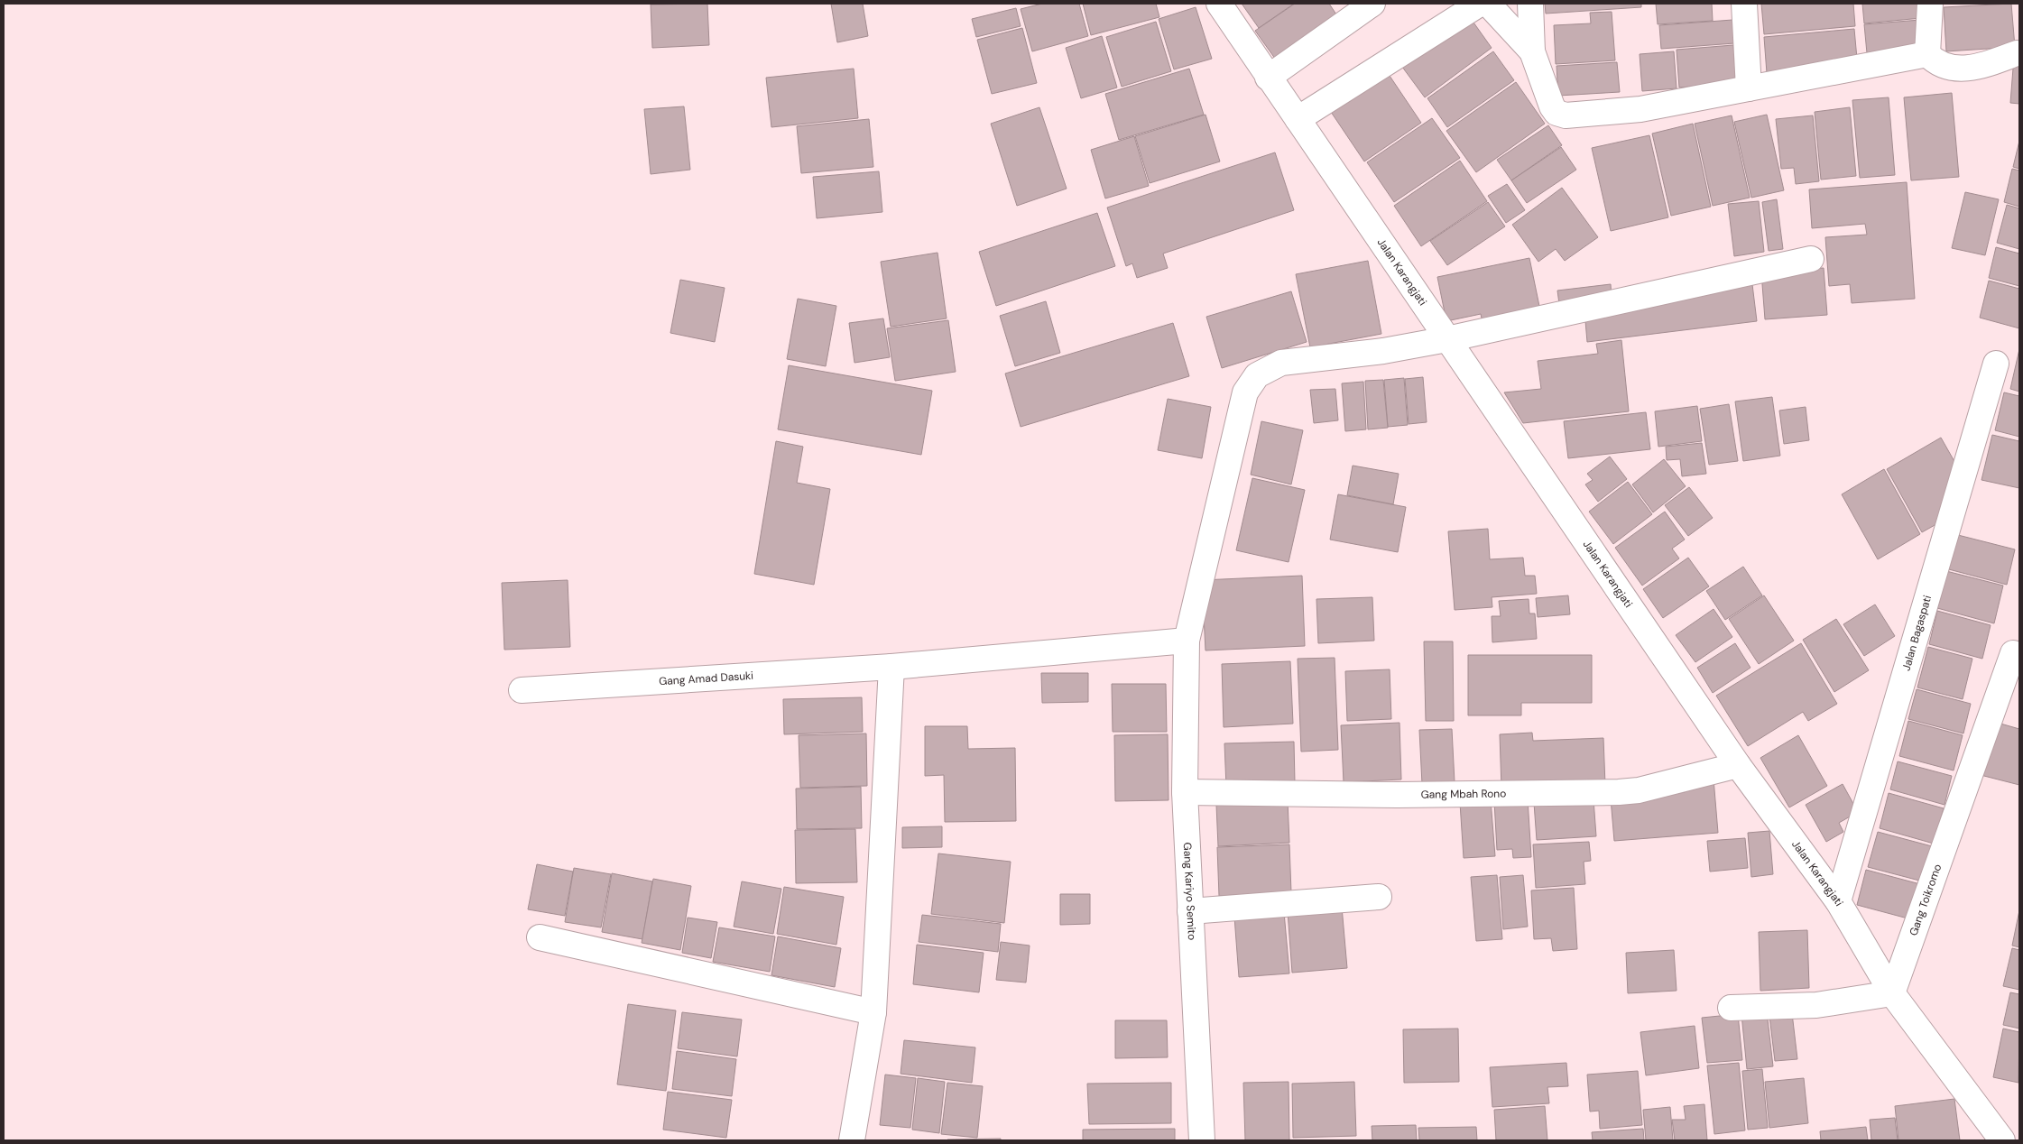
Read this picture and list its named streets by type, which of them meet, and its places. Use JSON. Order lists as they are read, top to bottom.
{
  "streets": {
    "street": [
      "Jalan Karangjati",
      "Jalan Bagaspati",
      "Gang Amad Dasuki",
      "Gang Mbah Rono",
      "Gang Kariyo Semito",
      "Gang Toikromo"
    ]
  },
  "crossings": [
    ["Jalan Karangjati", "Jalan Bagaspati"],
    ["Jalan Karangjati", "Gang Mbah Rono"],
    ["Jalan Karangjati", "Gang Kariyo Semito"],
    ["Jalan Karangjati", "Gang Toikromo"],
    ["Gang Amad Dasuki", "Gang Kariyo Semito"],
    ["Gang Mbah Rono", "Gang Kariyo Semito"]
  ]
}
